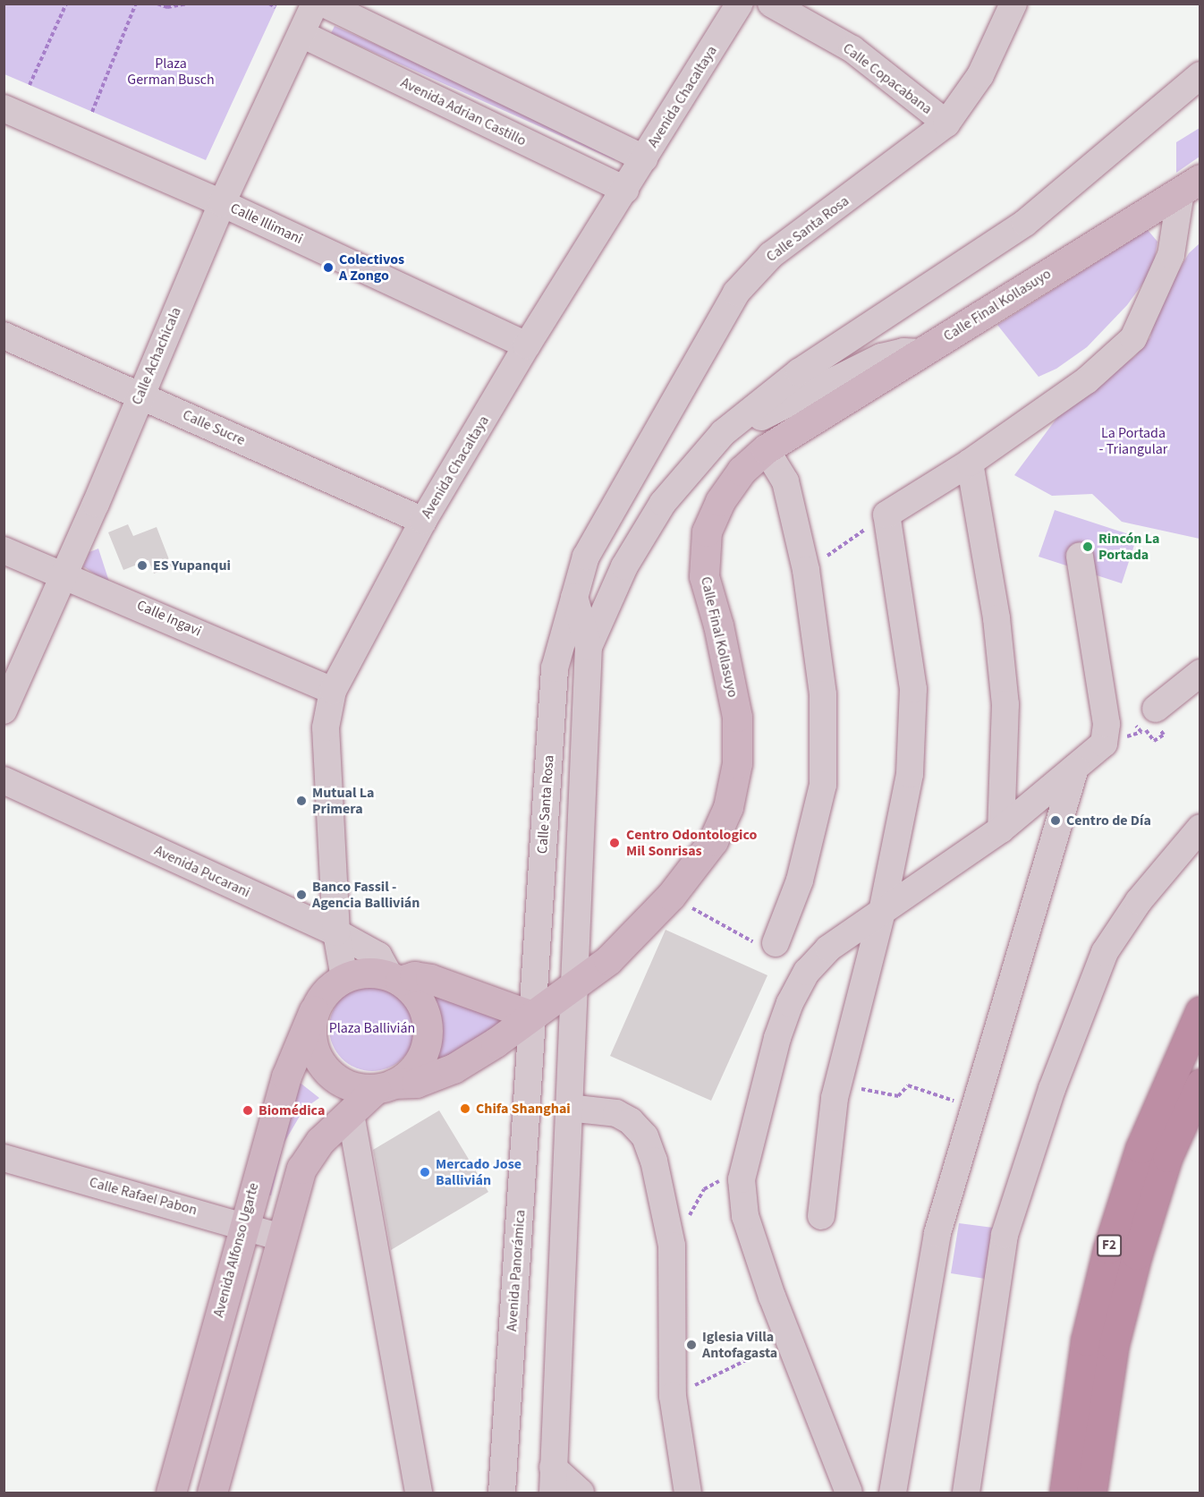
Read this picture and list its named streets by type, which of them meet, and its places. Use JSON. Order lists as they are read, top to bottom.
{
  "streets": {
    "highway": ["F2"],
    "main road": ["Calle Final Kollasuyo", "Avenida Alfonso Ugarte"],
    "street": [
      "Calle Copacabana",
      "Avenida Chacaltaya",
      "Avenida Adrian Castillo",
      "Calle Illimani",
      "Calle Santa Rosa",
      "Calle Achachicala",
      "Calle Sucre",
      "Calle Ingavi",
      "Avenida Pucarani",
      "Calle Rafael Pabon",
      "Avenida Panorámica"
    ]
  },
  "crossings": [
    ["Calle Copacabana", "Calle Santa Rosa"],
    ["Avenida Chacaltaya", "Avenida Adrian Castillo"],
    ["Avenida Chacaltaya", "Calle Illimani"],
    ["Avenida Chacaltaya", "Calle Final Kollasuyo"],
    ["Avenida Chacaltaya", "Calle Sucre"],
    ["Avenida Chacaltaya", "Calle Ingavi"],
    ["Avenida Chacaltaya", "Avenida Pucarani"],
    ["Avenida Chacaltaya", "Avenida Alfonso Ugarte"],
    ["Avenida Adrian Castillo", "Calle Achachicala"],
    ["Calle Illimani", "Calle Achachicala"],
    ["Calle Santa Rosa", "Calle Final Kollasuyo"],
    ["Calle Santa Rosa", "Avenida Panorámica"],
    ["Calle Final Kollasuyo", "Avenida Pucarani"],
    ["Calle Final Kollasuyo", "Avenida Alfonso Ugarte"],
    ["Calle Final Kollasuyo", "Avenida Panorámica"],
    ["Calle Achachicala", "Calle Sucre"],
    ["Calle Achachicala", "Calle Ingavi"],
    ["Avenida Pucarani", "Avenida Alfonso Ugarte"],
    ["Calle Rafael Pabon", "Avenida Alfonso Ugarte"]
  ],
  "parks": ["Plaza German Busch", "La Portada - Triangular", "Plaza Ballivián"],
  "places": [
    "Colectivos A Zongo",
    "Rincón La Portada",
    "ES Yupanqui",
    "Mutual La Primera",
    "Centro de Día",
    "Centro Odontologico Mil Sonrisas",
    "Banco Fassil - Agencia Ballivián",
    "Chifa Shanghai",
    "Biomédica",
    "Mercado Jose Ballivián",
    "Iglesia Villa Antofagasta"
  ]
}
